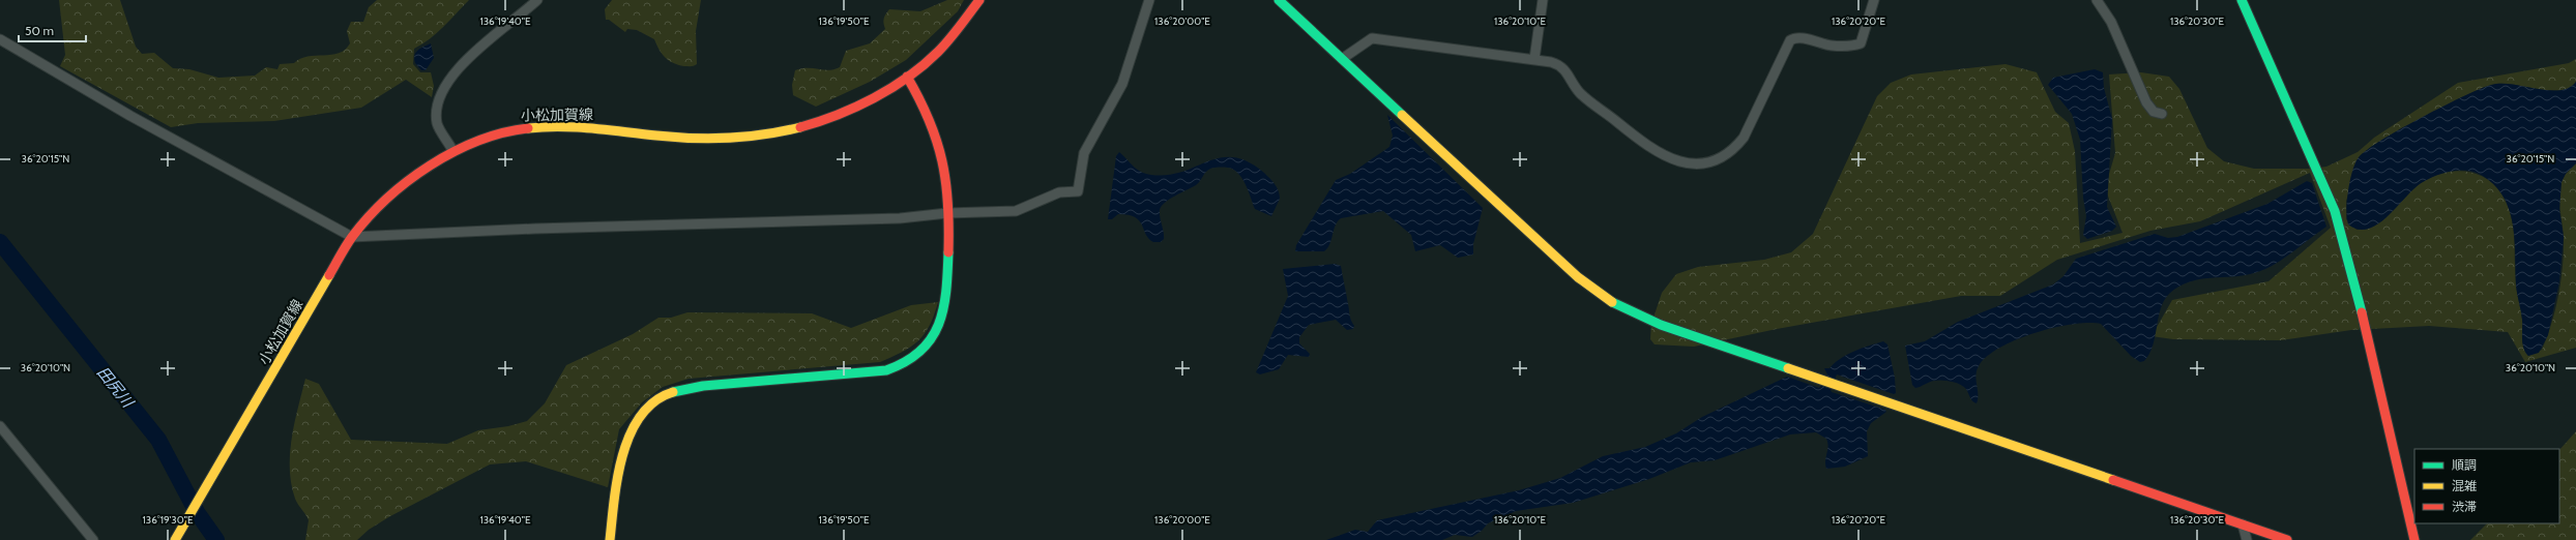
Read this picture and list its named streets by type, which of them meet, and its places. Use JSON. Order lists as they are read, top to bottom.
{
  "streets": {
    "street": ["小松加賀線"]
  },
  "water": ["田尻川"],
  "legend": ["順調", "混雑", "渋滞"],
  "scale_bar": "50 m",
  "coordinates": [
    "136°19'40\"E",
    "136°19'50\"E",
    "136°20'00\"E",
    "136°20'10\"E",
    "136°20'20\"E",
    "136°20'30\"E",
    "36°20'15\"N",
    "36°20'10\"N",
    "136°19'30\"E"
  ]
}
